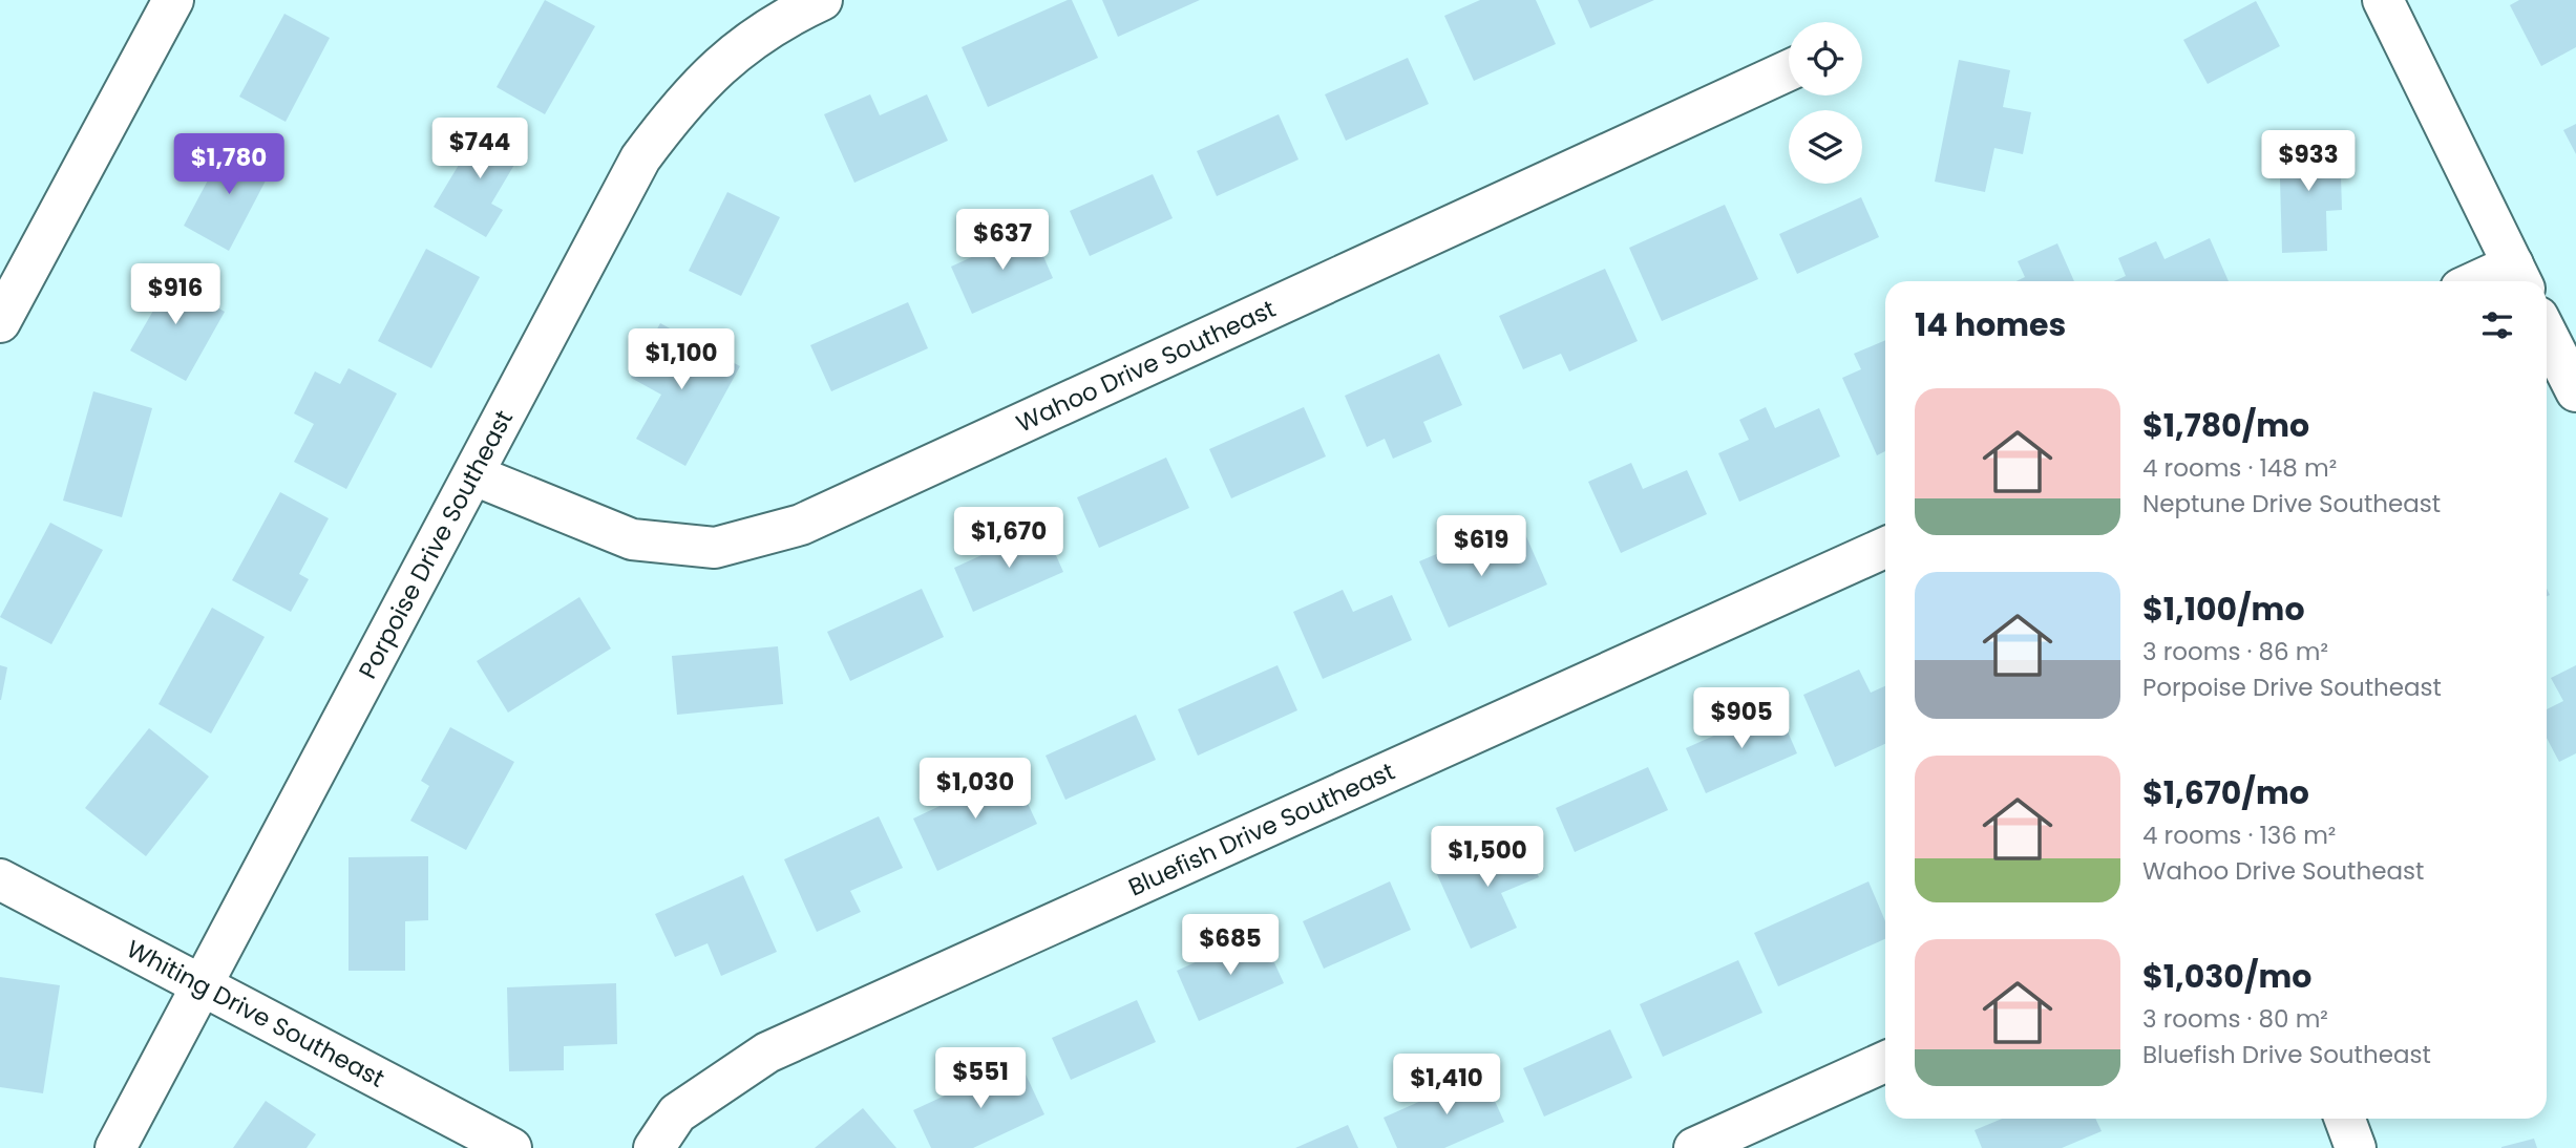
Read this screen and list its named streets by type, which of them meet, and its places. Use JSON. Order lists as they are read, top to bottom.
{
  "streets": {
    "street": [
      "Wahoo Drive Southeast",
      "Porpoise Drive Southeast",
      "Bluefish Drive Southeast",
      "Whiting Drive Southeast"
    ]
  },
  "crossings": [
    ["Wahoo Drive Southeast", "Porpoise Drive Southeast"],
    ["Porpoise Drive Southeast", "Whiting Drive Southeast"]
  ],
  "page": {
    "price": [
      "$744",
      "$933",
      "$1,780",
      "$637",
      "$916",
      "$1,100",
      "$1,670",
      "$619",
      "$905",
      "$1,030",
      "$1,500",
      "$685",
      "$551",
      "$1,410"
    ],
    "heading": "14 homes",
    "list": [
      {
        "name": "$1,780/mo",
        "note": "4 rooms · 148 m² · Neptune Drive Southeast"
      },
      {
        "name": "$1,100/mo",
        "note": "3 rooms · 86 m² · Porpoise Drive Southeast"
      },
      {
        "name": "$1,670/mo",
        "note": "4 rooms · 136 m² · Wahoo Drive Southeast"
      },
      {
        "name": "$1,030/mo",
        "note": "3 rooms · 80 m² · Bluefish Drive Southeast"
      }
    ]
  }
}
